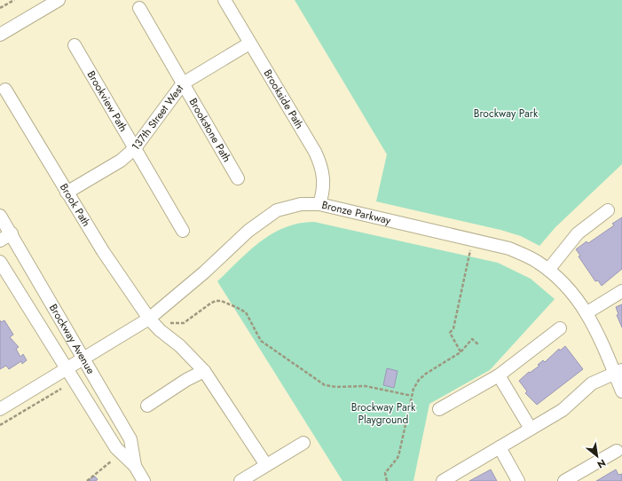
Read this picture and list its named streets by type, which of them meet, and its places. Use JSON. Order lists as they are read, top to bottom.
{
  "streets": {
    "street": [
      "Brookside Path",
      "Brookview Path",
      "137th Street West",
      "Brookstone Path",
      "Brook Path",
      "Bronze Parkway",
      "Brockway Avenue"
    ]
  },
  "crossings": [
    ["Brookside Path", "137th Street West"],
    ["Brookside Path", "Bronze Parkway"],
    ["Brookview Path", "137th Street West"],
    ["137th Street West", "Brookstone Path"],
    ["137th Street West", "Brook Path"],
    ["Brook Path", "Bronze Parkway"],
    ["Bronze Parkway", "Brockway Avenue"]
  ],
  "parks": ["Brockway Park", "Brockway Park Playground"],
  "north": "bottom right"
}
